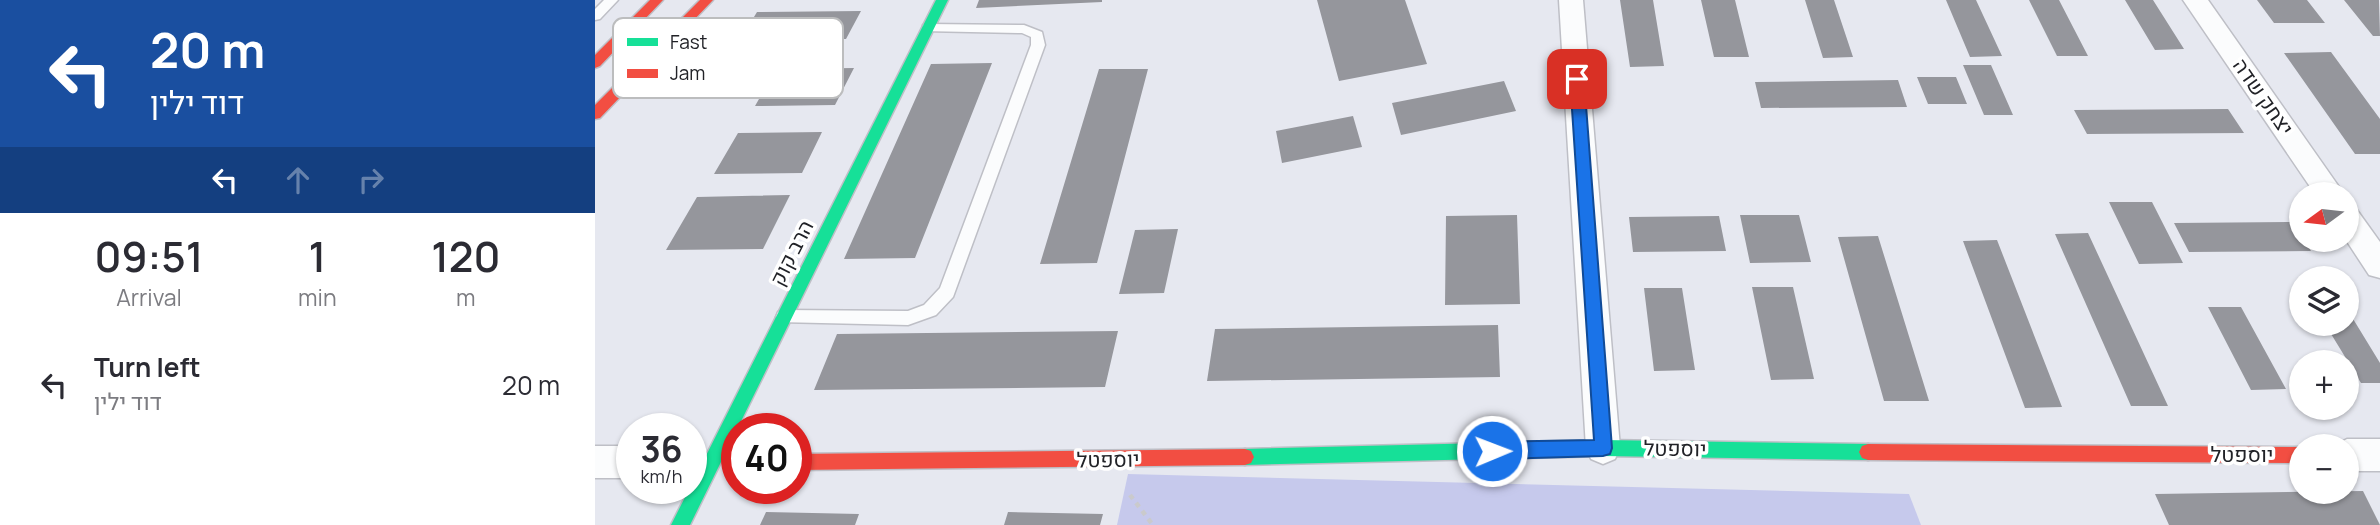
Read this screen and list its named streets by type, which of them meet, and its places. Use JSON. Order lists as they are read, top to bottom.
{
  "streets": {
    "street": ["יצחק שדה", "הרב קוק", "יוספטל"]
  },
  "legend": ["Fast", "Jam"],
  "north": "left",
  "page": {
    "turn": ["20 m", "דוד ילין"],
    "map_buttons": ["+", "−"],
    "eta": [
      "09:51",
      "Arrival",
      "1",
      "min",
      "120",
      "m"
    ],
    "list": [
      {
        "name": "Turn left",
        "note": "דוד ילין",
        "value": "20 m"
      }
    ],
    "speed": "36 km/h",
    "limit": "40"
  }
}
